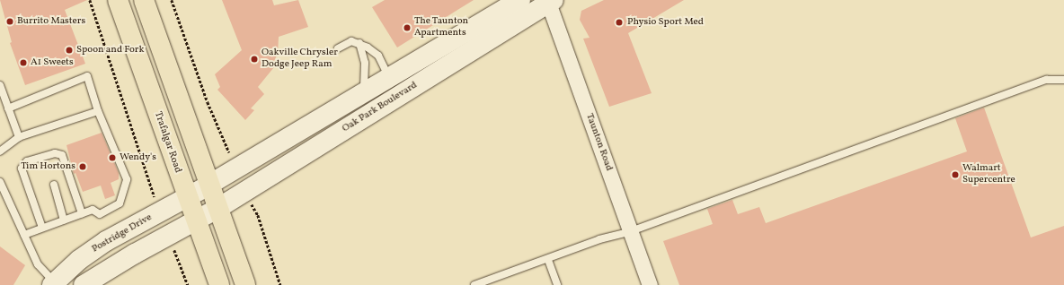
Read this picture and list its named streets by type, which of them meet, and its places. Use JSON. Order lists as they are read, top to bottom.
{
  "streets": {
    "main road": ["Trafalgar Road"],
    "street": ["Oak Park Boulevard", "Taunton Road", "Postridge Drive"]
  },
  "crossings": [
    ["Oak Park Boulevard", "Trafalgar Road"],
    ["Oak Park Boulevard", "Taunton Road"],
    ["Oak Park Boulevard", "Postridge Drive"],
    ["Trafalgar Road", "Postridge Drive"]
  ],
  "places": [
    "Burrito Masters",
    "Physio Sport Med",
    "The Taunton Apartments",
    "Spoon and Fork",
    "Oakville Chrysler Dodge Jeep Ram",
    "A1 Sweets",
    "Wendy's",
    "Tim Hortons",
    "Walmart Supercentre"
  ]
}
